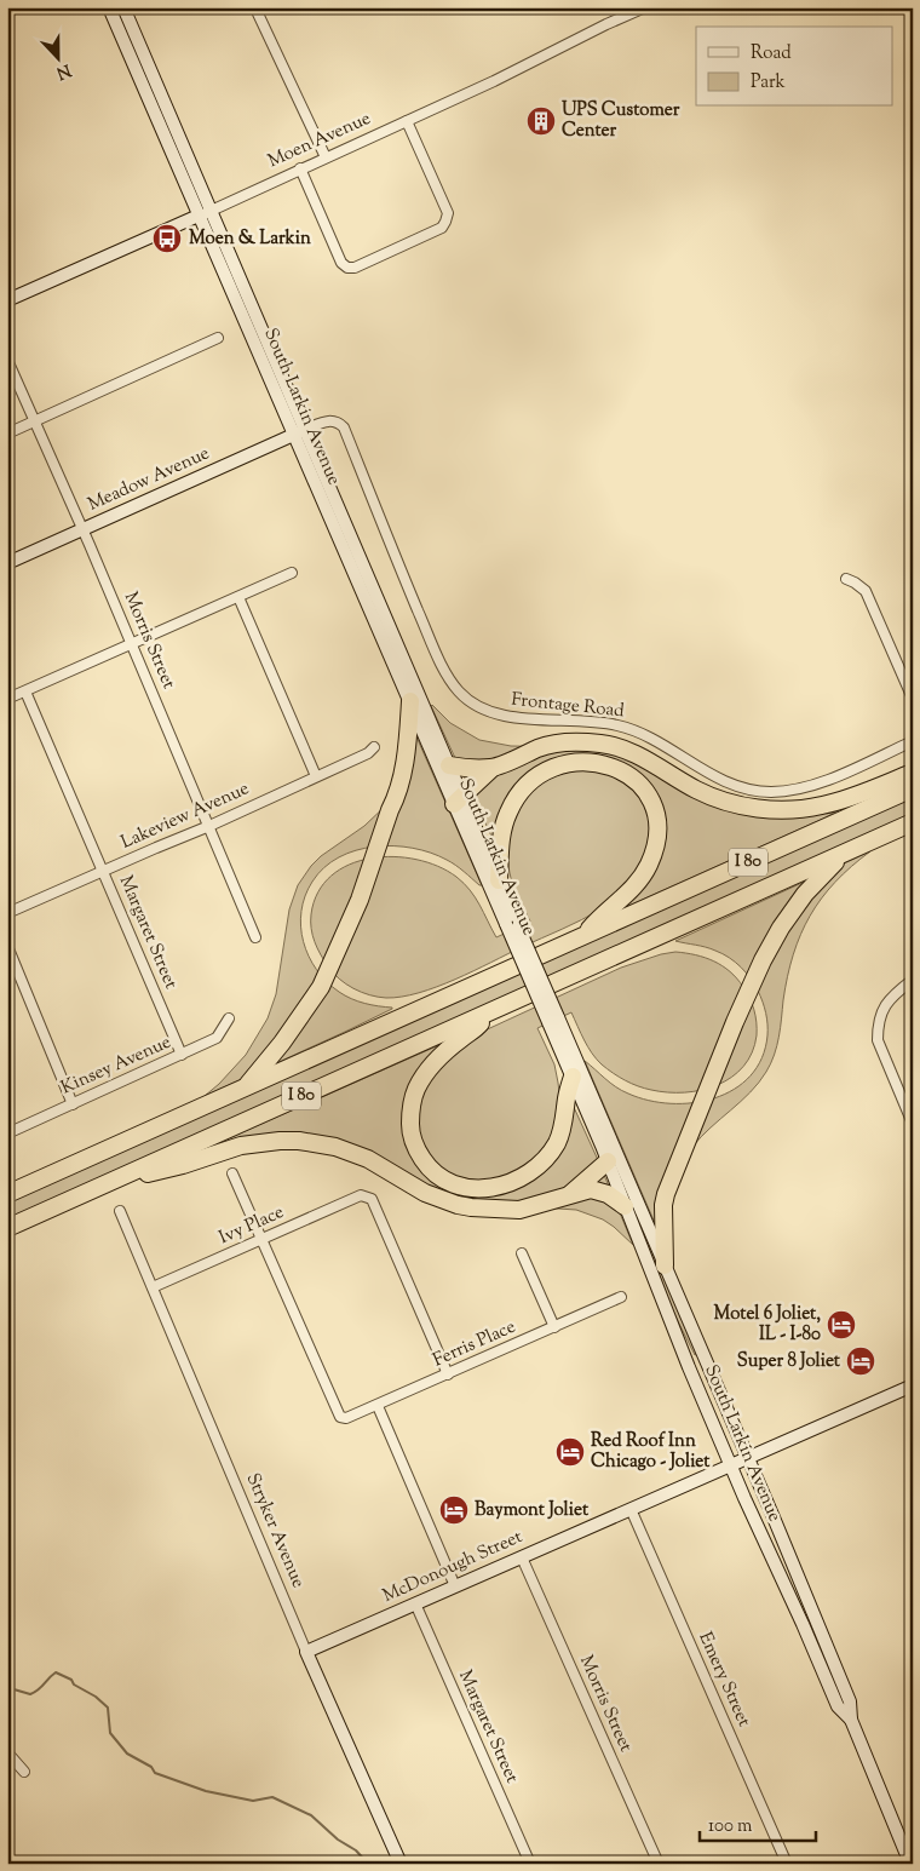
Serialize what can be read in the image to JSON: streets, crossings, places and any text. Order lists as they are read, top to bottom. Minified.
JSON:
{"streets":{"highway":["I 80"],"main road":["Moen Avenue","South Larkin Avenue","Meadow Avenue","Stryker Avenue","McDonough Street"],"street":["Morris Street","Frontage Road","Lakeview Avenue","Margaret Street","Kinsey Avenue","Ivy Place","Ferris Place","Emery Street"]},"crossings":[["Moen Avenue","South Larkin Avenue"],["South Larkin Avenue","Meadow Avenue"],["South Larkin Avenue","Frontage Road"],["South Larkin Avenue","McDonough Street"],["Meadow Avenue","Morris Street"],["Meadow Avenue","Frontage Road"],["Morris Street","Lakeview Avenue"],["Morris Street","McDonough Street"],["Lakeview Avenue","Margaret Street"],["Margaret Street","Kinsey Avenue"],["Margaret Street","McDonough Street"],["Ivy Place","Ferris Place"],["Ivy Place","Stryker Avenue"],["Stryker Avenue","McDonough Street"],["McDonough Street","Emery Street"]],"places":{"building":["UPS Customer Center"],"bus stop":["Moen & Larkin"],"hotel":["Motel 6 Joliet, IL - I-80","Super 8 Joliet","Red Roof Inn Chicago - Joliet","Baymont Joliet"]},"legend":["Road","Park"],"scale_bar":"100 m","north":"bottom"}
